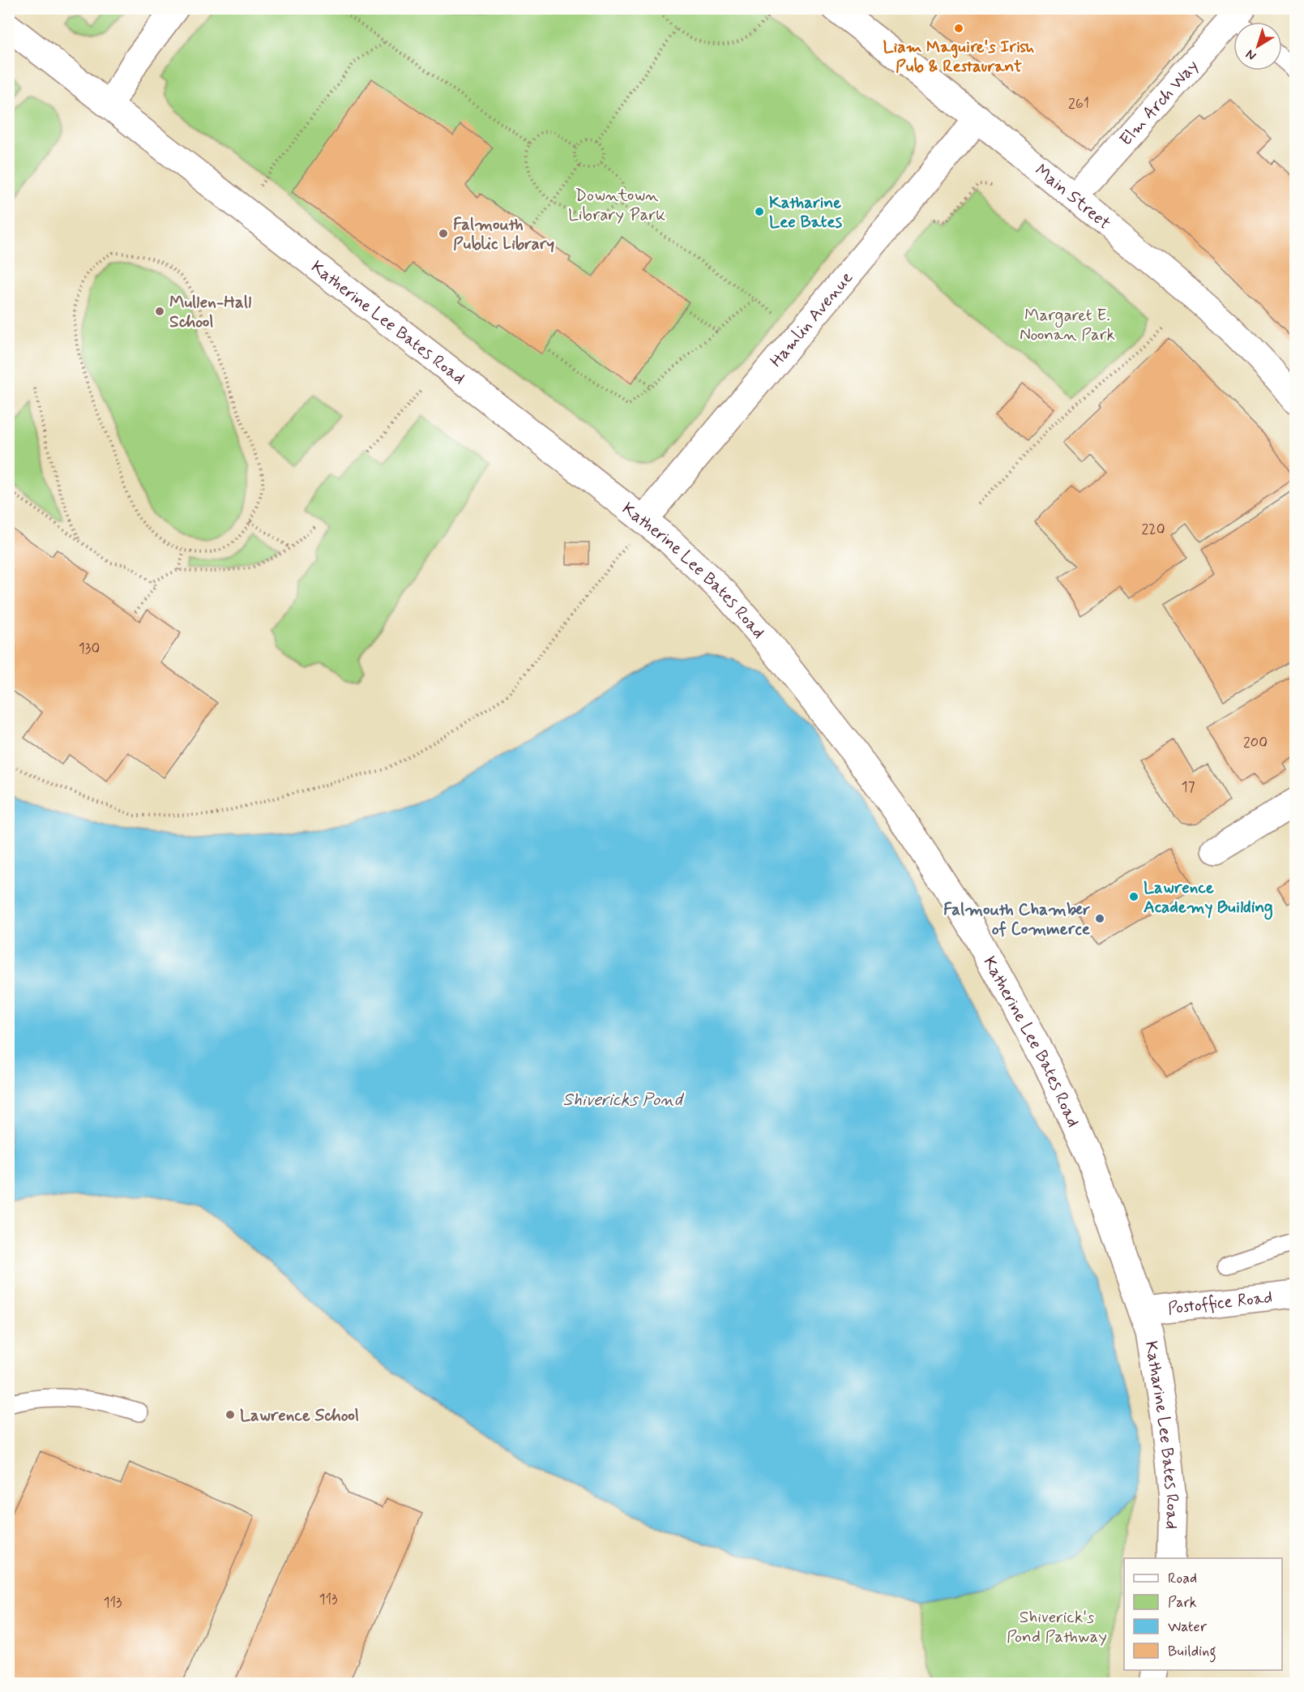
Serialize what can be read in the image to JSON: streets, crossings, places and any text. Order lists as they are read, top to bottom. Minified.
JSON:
{"streets":{"street":["Elm Arch Way","Main Street","Hamlin Avenue","Katherine Lee Bates Road","Postoffice Road","Katharine Lee Bates Road"]},"crossings":[["Elm Arch Way","Main Street"],["Main Street","Hamlin Avenue"],["Hamlin Avenue","Katherine Lee Bates Road"],["Katherine Lee Bates Road","Postoffice Road"],["Katherine Lee Bates Road","Katharine Lee Bates Road"],["Postoffice Road","Katharine Lee Bates Road"]],"water":["Shivericks Pond"],"parks":["Downtown Library Park","Margaret E. Noonan Park","Shiverick's Pond Pathway"],"places":["Liam Maguire's Irish Pub & Restaurant","Katharine Lee Bates","Falmouth Public Library","Mullen-Hall School","Lawrence Academy Building","Falmouth Chamber of Commerce","Lawrence School"],"house_numbers":["261","220","130","200","17","113","113"],"legend":["Road","Park","Water","Building"],"north":"bottom left"}
